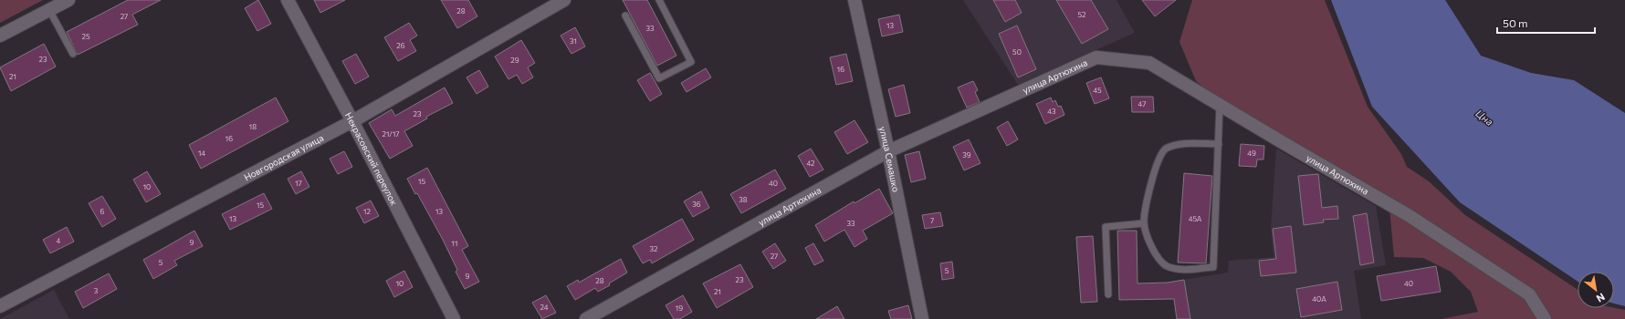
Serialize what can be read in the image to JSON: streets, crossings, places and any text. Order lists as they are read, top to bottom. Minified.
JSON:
{"streets":{"street":["улица Артюхина","Новгородская улица","Некрасовский переулок","улица Семашко"]},"crossings":[["улица Артюхина","улица Семашко"],["Новгородская улица","Некрасовский переулок"]],"water":["Цна"],"house_numbers":["28","52","27","13","33","25","31","26","50","23","29","16","21","45","47","43","23","18","21/17","16","14","49","39","42","15","17","40","10","38","36","15","6","12","13","13","45А","7","33","4","9","11","32","27","5","5","9","23","28","10","40","3","21","40А","24","19"],"scale_bar":"50 m","north":"bottom right"}
